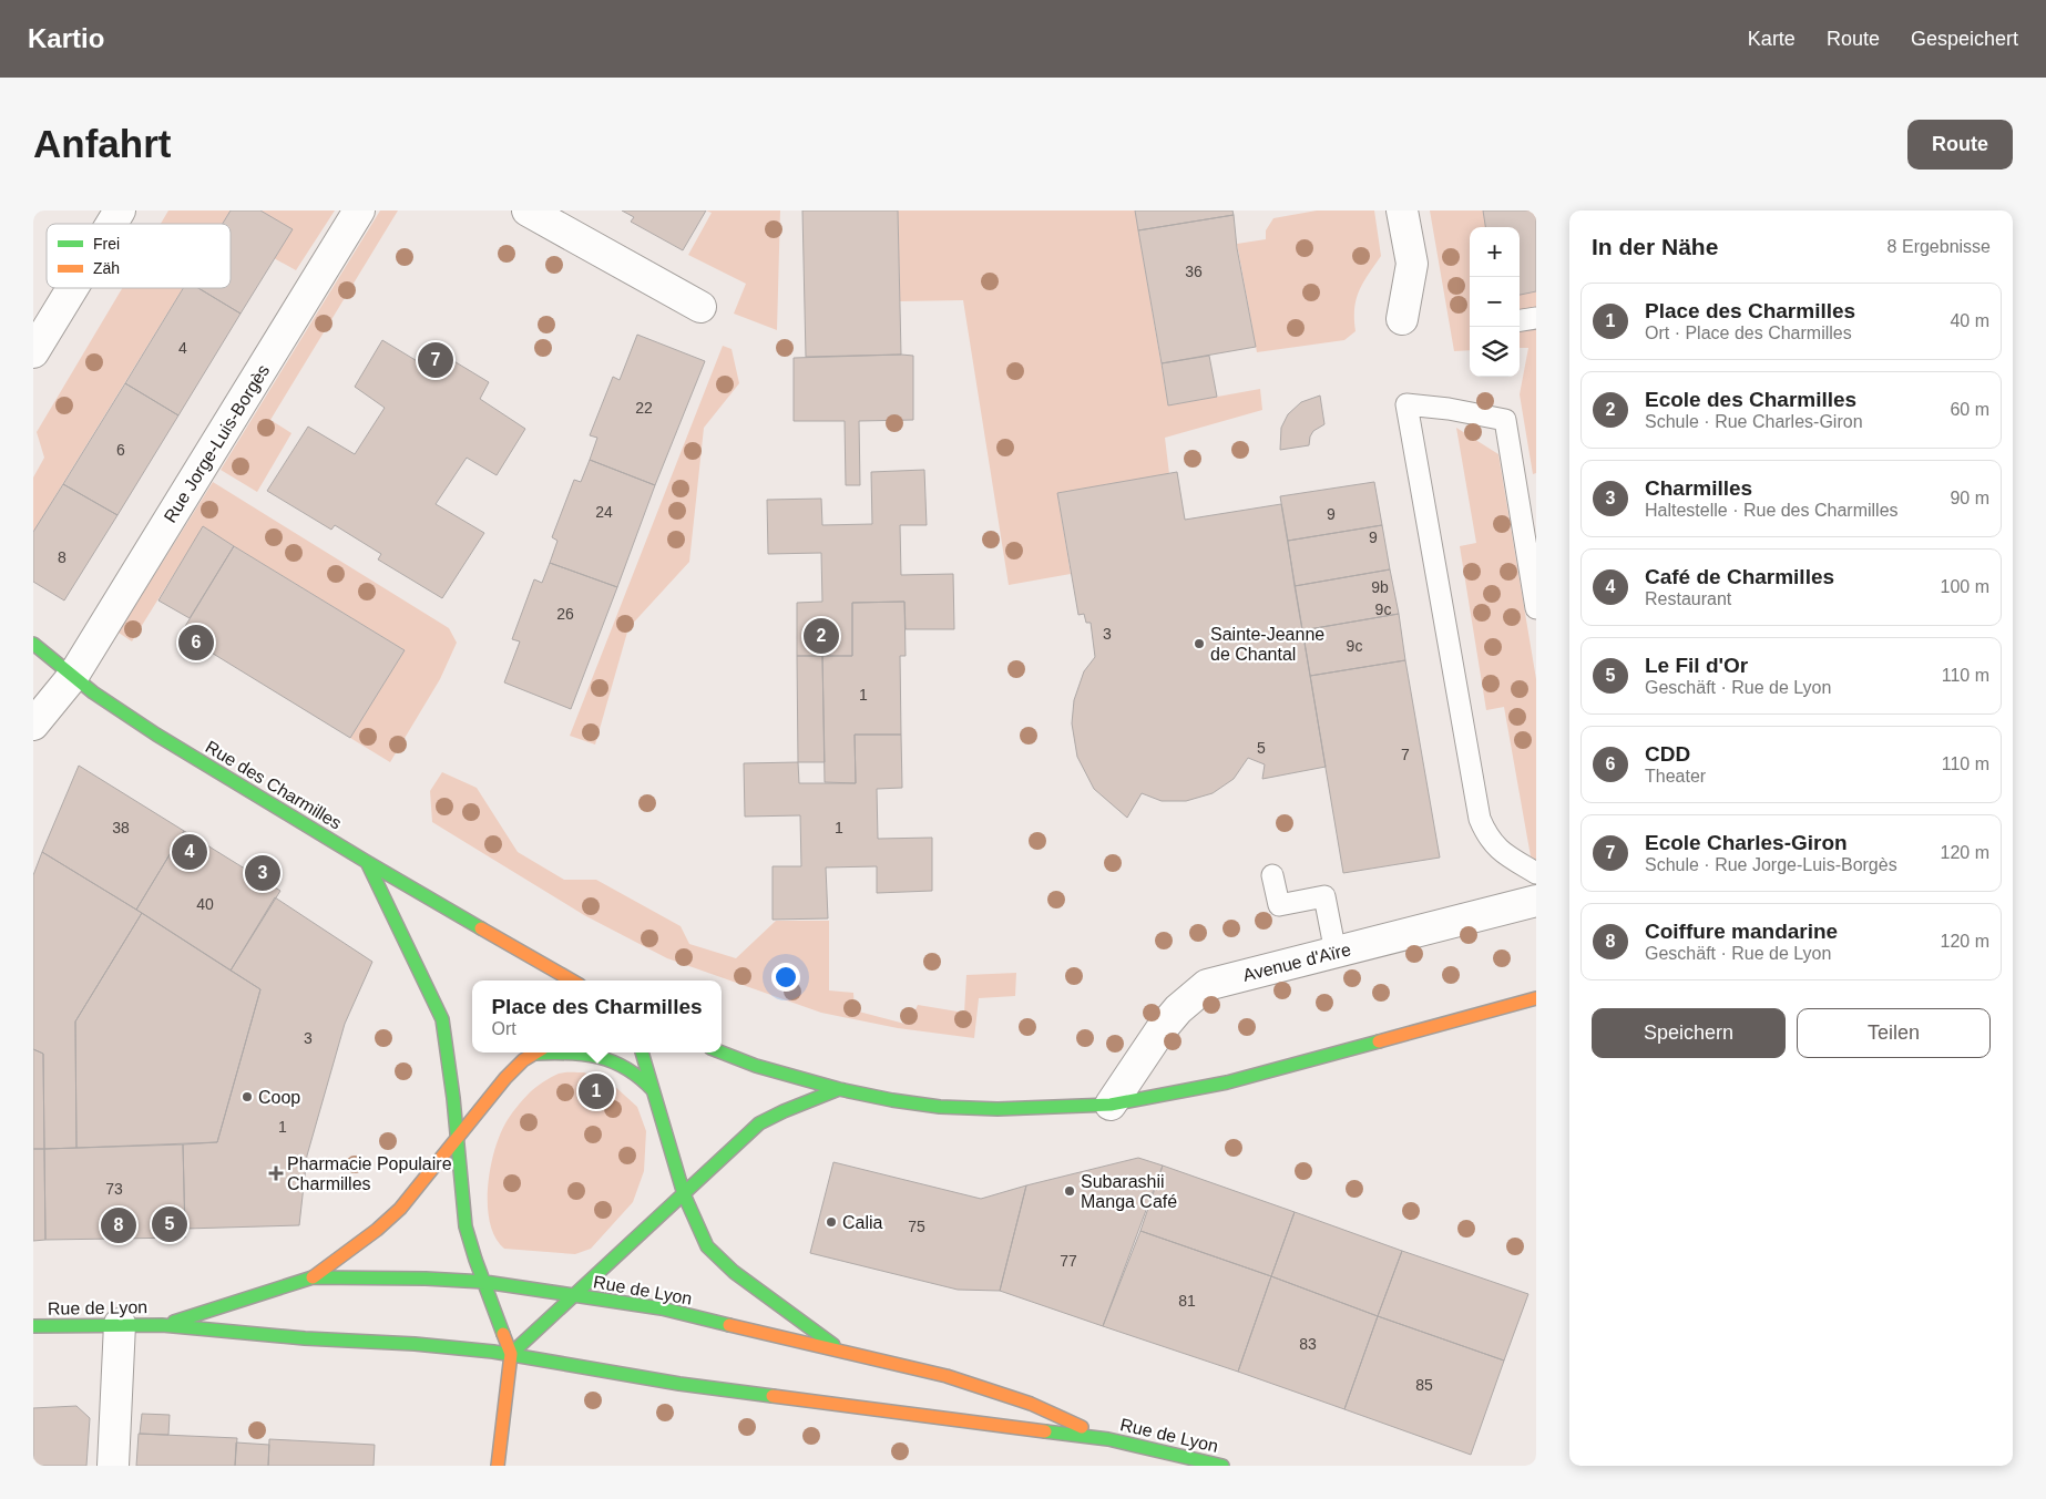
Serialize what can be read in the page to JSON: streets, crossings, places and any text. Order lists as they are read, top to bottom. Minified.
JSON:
{"streets":{"main road":["Rue des Charmilles","Rue de Lyon"],"street":["Rue Jorge-Luis-Borgès","Avenue d'Aïre"]},"crossings":[["Rue Jorge-Luis-Borgès","Rue des Charmilles"]],"places":{"other":["Sainte-Jeanne de Chantal","Coop","Subarashii Manga Café","Calia"],"health":["Pharmacie Populaire Charmilles"]},"house_numbers":["36","4","22","6","24","9","9","8","9b","9c","26","3","9c","1","5","7","38","1","40","3","1","73","75","77","81","83","85"],"legend":["Frei","Zäh"],"page":{"header":"Kartio","nav":["Karte","Route","Gespeichert"],"buttons":["Route",["Speichern","Teilen"]],"title":"Anfahrt","heading":["In der Nähe","8 Ergebnisse"],"map_buttons":["+","−"],"list":[{"mark":"1","name":"Place des Charmilles","note":"Ort · Place des Charmilles","value":"40 m"},{"mark":"2","name":"Ecole des Charmilles","note":"Schule · Rue Charles-Giron","value":"60 m"},{"mark":"3","name":"Charmilles","note":"Haltestelle · Rue des Charmilles","value":"90 m"},{"mark":"4","name":"Café de Charmilles","note":"Restaurant","value":"100 m"},{"mark":"5","name":"Le Fil d'Or","note":"Geschäft · Rue de Lyon","value":"110 m"},{"mark":"6","name":"CDD","note":"Theater","value":"110 m"},{"mark":"7","name":"Ecole Charles-Giron","note":"Schule · Rue Jorge-Luis-Borgès","value":"120 m"},{"mark":"8","name":"Coiffure mandarine","note":"Geschäft · Rue de Lyon","value":"120 m"}],"pins":["7","2","6","4","3","1","5","8"],"popup":["Place des Charmilles","Ort"]}}
